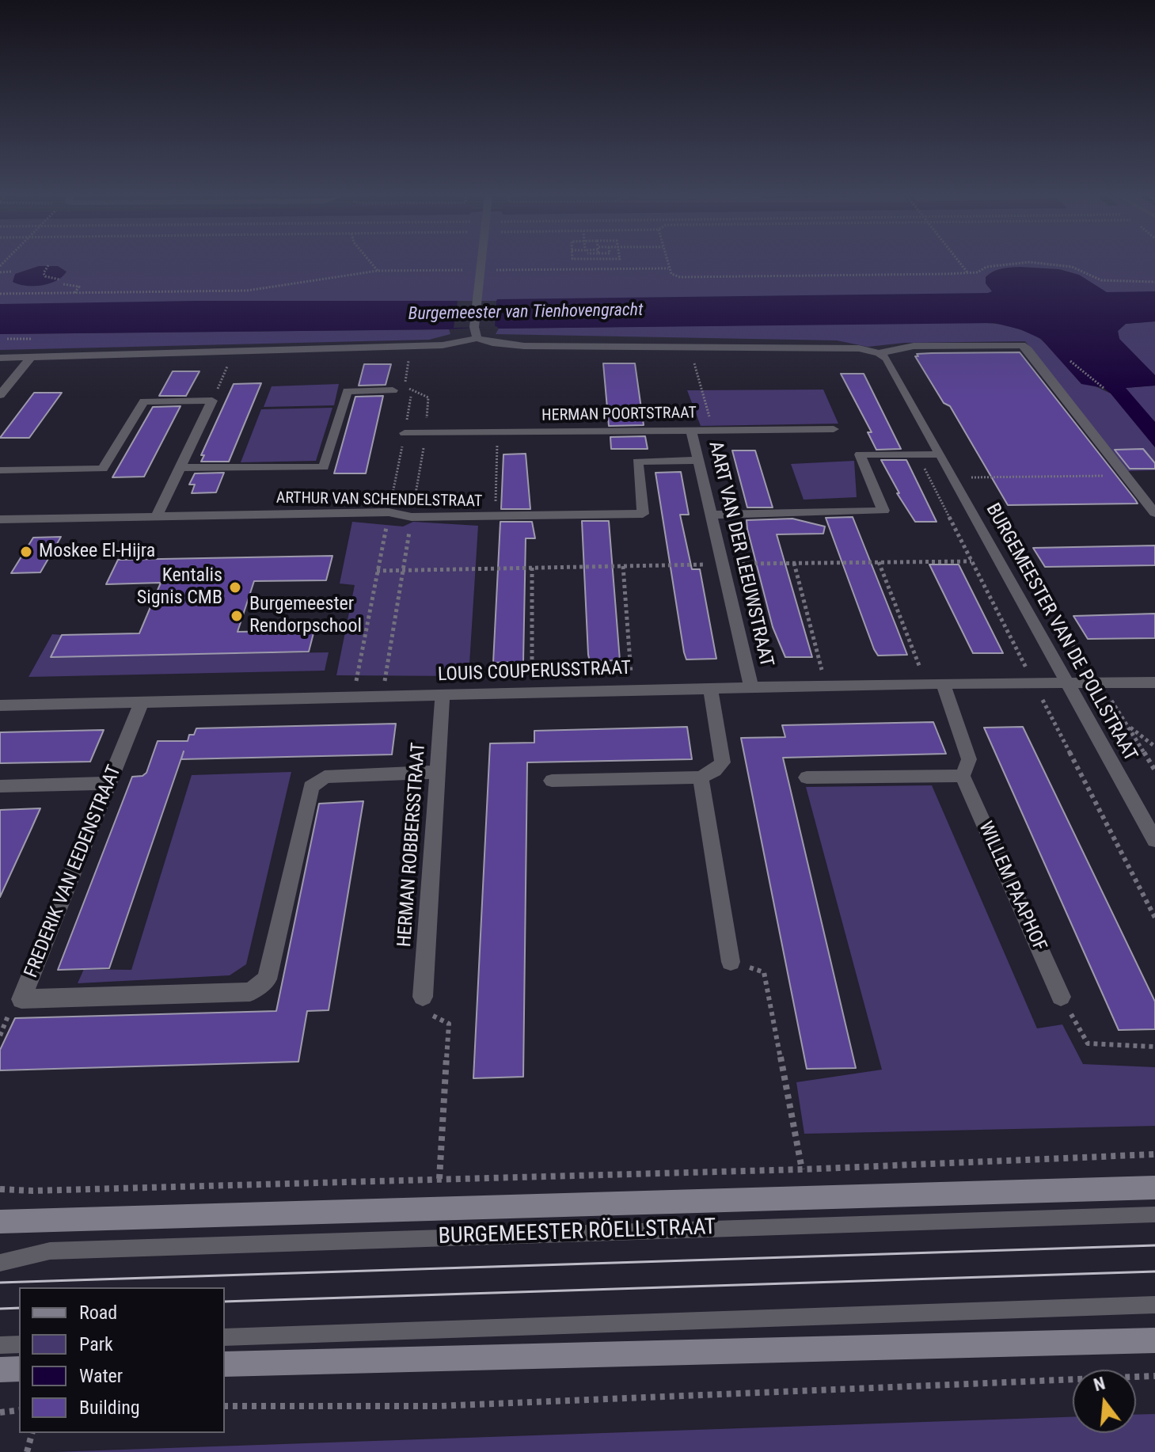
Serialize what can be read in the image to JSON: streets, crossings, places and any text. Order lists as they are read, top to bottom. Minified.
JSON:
{"streets":{"main road":["BURGEMEESTER RÖELLSTRAAT"],"street":["HERMAN POORTSTRAAT","ARTHUR VAN SCHENDELSTRAAT","AART VAN DER LEEUWSTRAAT","BURGEMEESTER VAN DE POLLSTRAAT","LOUIS COUPERUSSTRAAT","HERMAN ROBBERSSTRAAT","FREDERIK VAN EEDENSTRAAT","WILLEM PAAPHOF"]},"crossings":[["HERMAN POORTSTRAAT","AART VAN DER LEEUWSTRAAT"],["ARTHUR VAN SCHENDELSTRAAT","AART VAN DER LEEUWSTRAAT"],["AART VAN DER LEEUWSTRAAT","LOUIS COUPERUSSTRAAT"],["BURGEMEESTER VAN DE POLLSTRAAT","LOUIS COUPERUSSTRAAT"],["LOUIS COUPERUSSTRAAT","HERMAN ROBBERSSTRAAT"],["LOUIS COUPERUSSTRAAT","FREDERIK VAN EEDENSTRAAT"],["LOUIS COUPERUSSTRAAT","WILLEM PAAPHOF"],["HERMAN ROBBERSSTRAAT","FREDERIK VAN EEDENSTRAAT"]],"water":["Burgemeester van Tienhovengracht"],"places":["Moskee El-Hijra","Kentalis Signis CMB","Burgemeester Rendorpschool"],"legend":["Road","Park","Water","Building"],"north":"top"}
